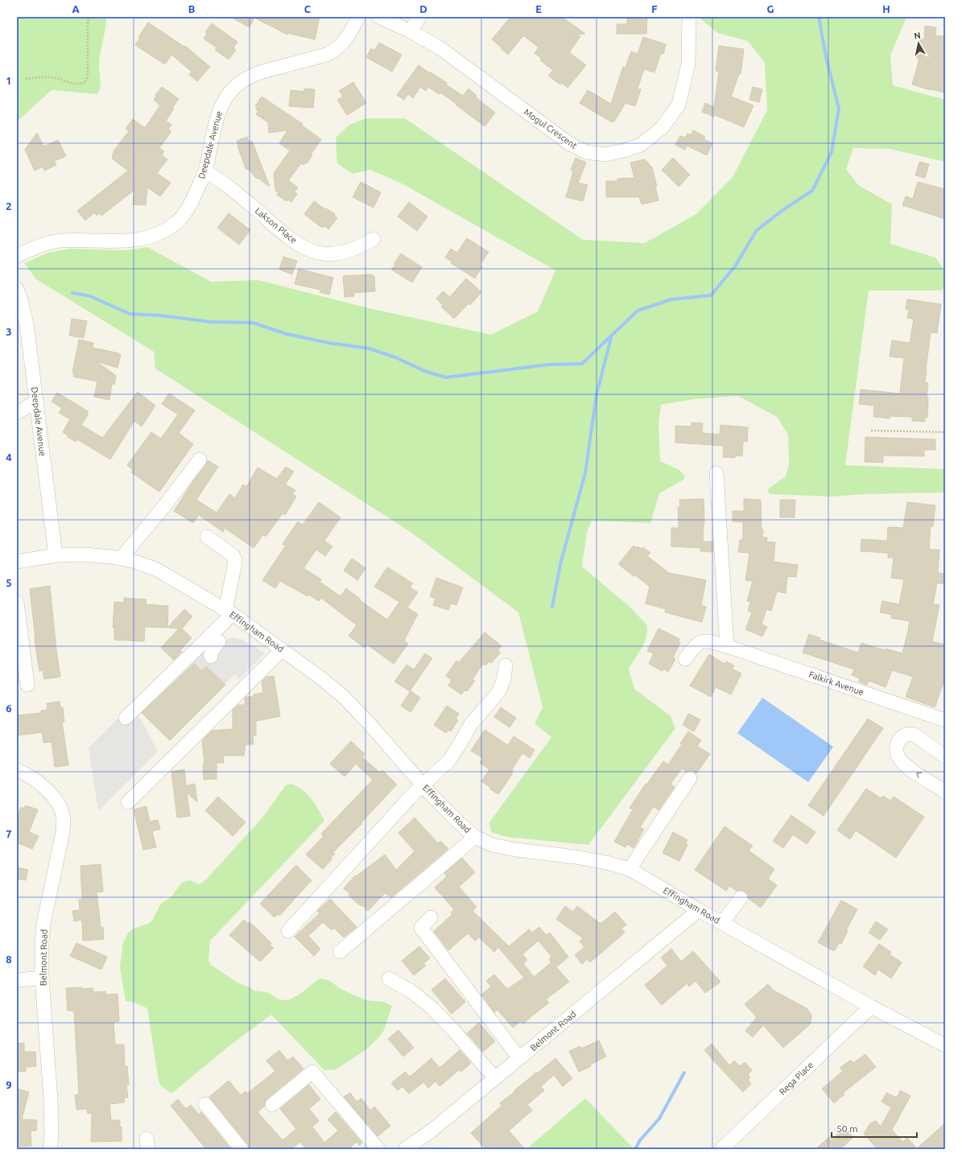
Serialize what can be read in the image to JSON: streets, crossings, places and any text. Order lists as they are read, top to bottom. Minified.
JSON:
{"streets":{"street":["Mogul Crescent","Deepdale Avenue","Lakson Place","Effingham Road","Falkirk Avenue","Belmont Road","Rega Place"]},"crossings":[["Deepdale Avenue","Lakson Place"],["Deepdale Avenue","Effingham Road"],["Effingham Road","Belmont Road"],["Effingham Road","Rega Place"]],"scale_bar":"50 m","north":"top","grid":{"columns":["A","B","C","D","E","F","G","H"],"rows":["1","2","3","4","5","6","7","8","9"]}}
